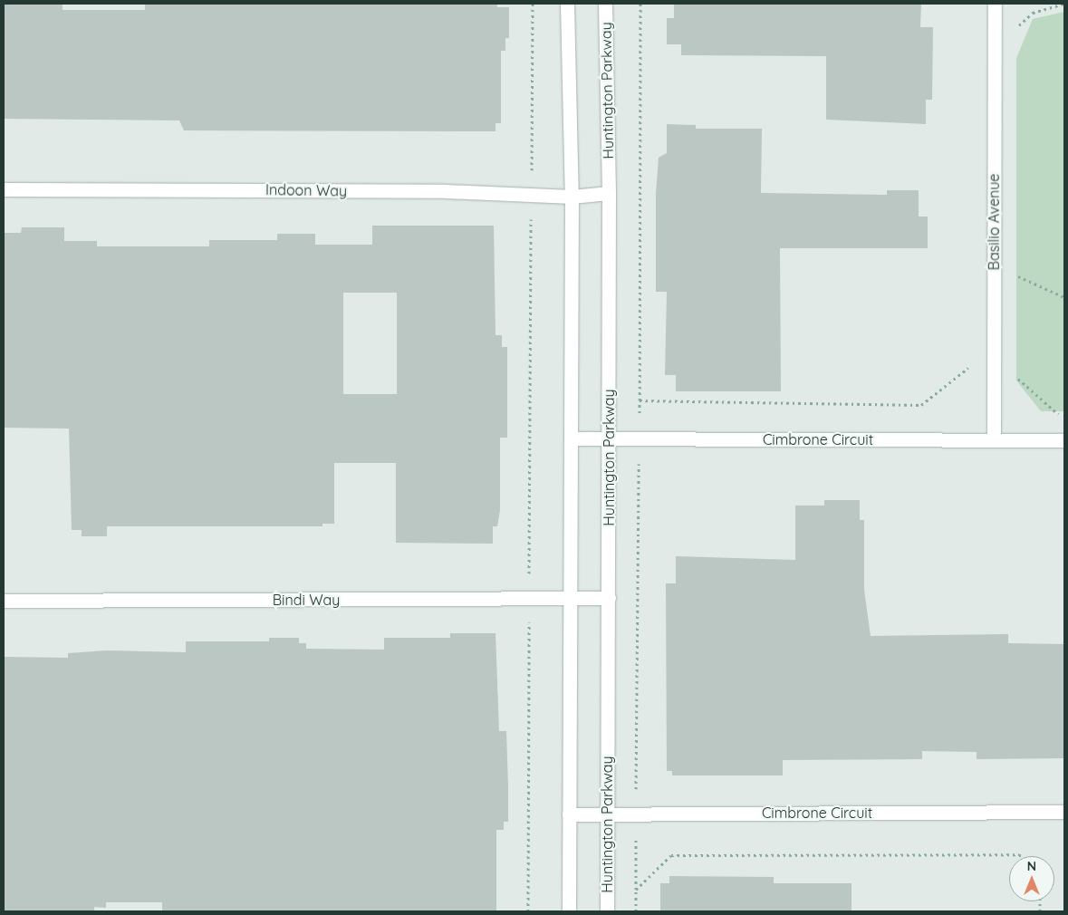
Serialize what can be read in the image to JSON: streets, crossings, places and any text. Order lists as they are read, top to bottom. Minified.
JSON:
{"streets":{"street":["Huntington Parkway","Indoon Way","Basilio Avenue","Cimbrone Circuit","Bindi Way"]},"crossings":[["Huntington Parkway","Indoon Way"],["Huntington Parkway","Cimbrone Circuit"],["Huntington Parkway","Bindi Way"],["Basilio Avenue","Cimbrone Circuit"]],"north":"top"}
